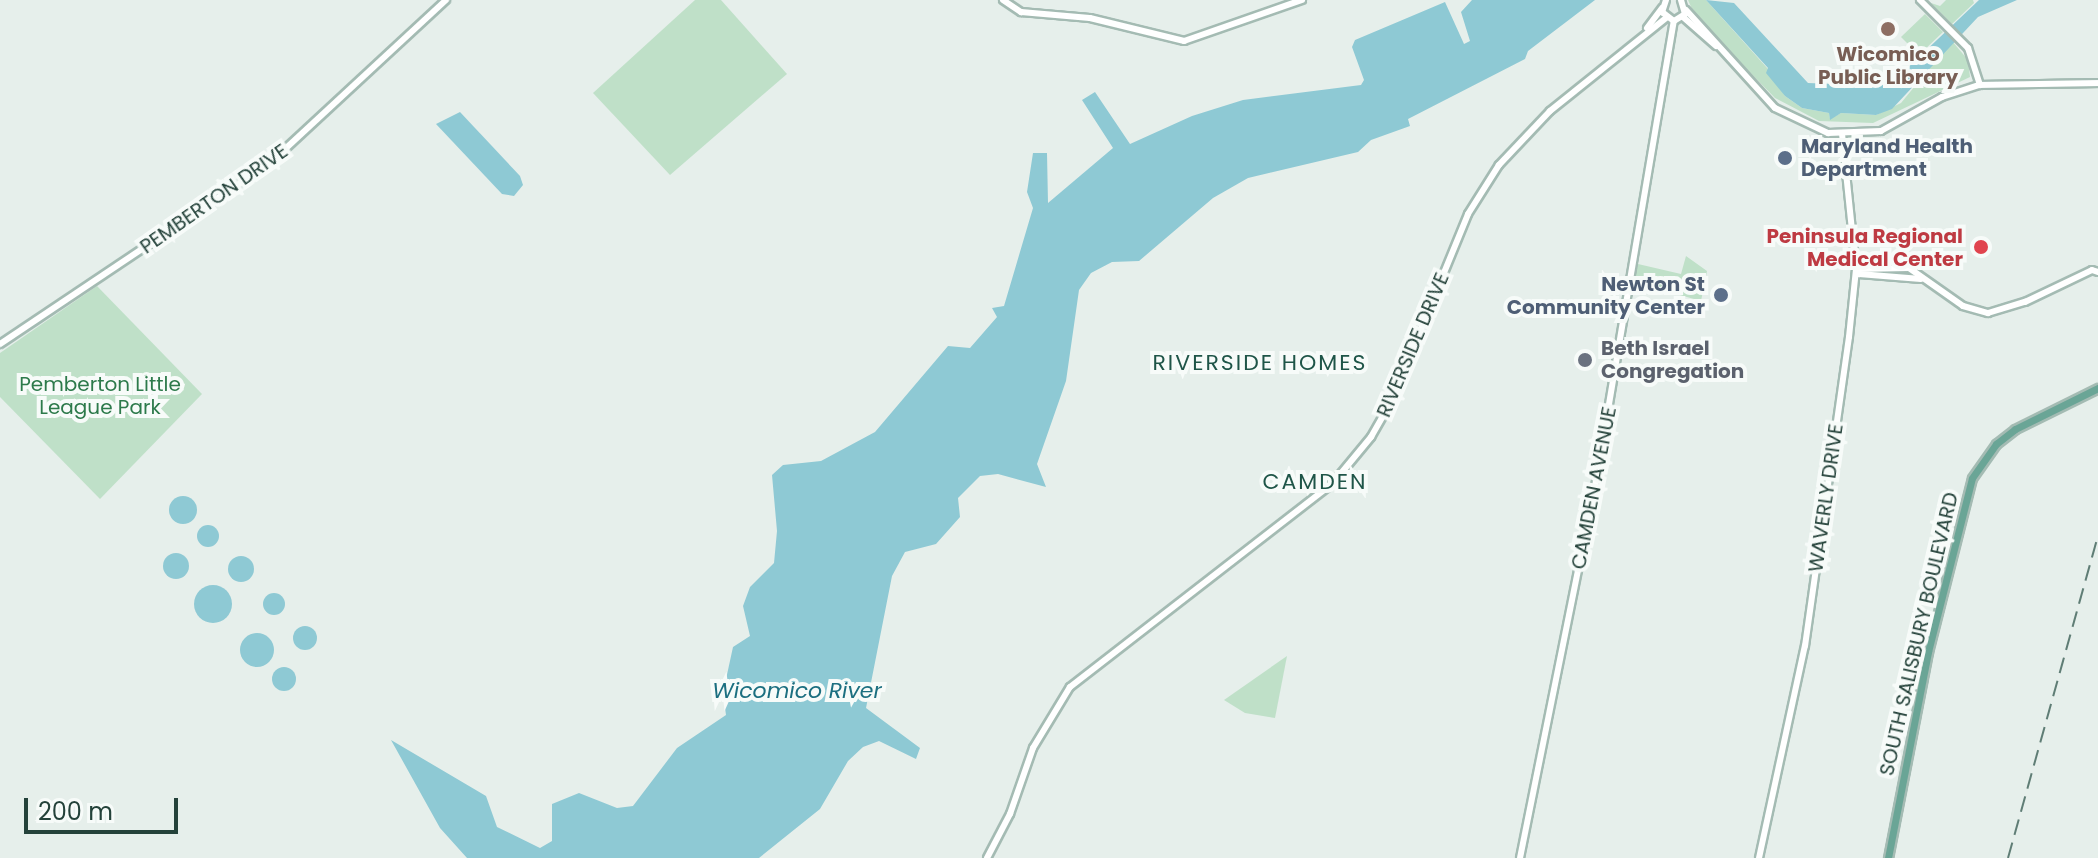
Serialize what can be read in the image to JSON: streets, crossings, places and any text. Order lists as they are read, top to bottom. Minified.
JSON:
{"streets":{"main road":["SOUTH SALISBURY BOULEVARD"],"street":["PEMBERTON DRIVE","RIVERSIDE DRIVE","CAMDEN AVENUE","WAVERLY DRIVE"]},"districts":["RIVERSIDE HOMES","CAMDEN"],"water":["Wicomico River"],"parks":["Pemberton Little League Park"],"places":["Wicomico Public Library","Maryland Health Department","Peninsula Regional Medical Center","Newton St Community Center","Beth Israel Congregation"],"scale_bar":"200 m"}
